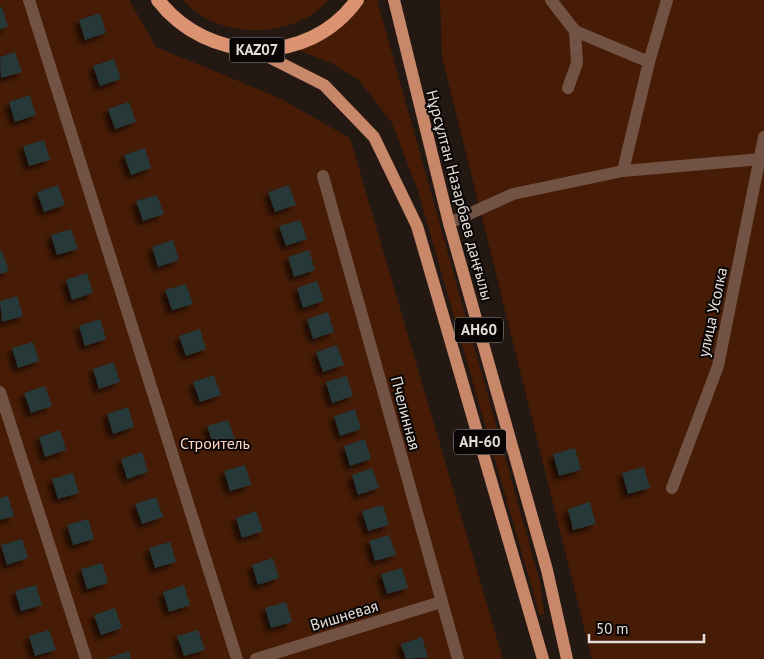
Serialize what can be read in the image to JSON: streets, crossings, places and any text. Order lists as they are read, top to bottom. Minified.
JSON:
{"streets":{"highway":["KAZ07"],"main road":["Нұрсұлтан Назарбаев даңғылы","АН60","АН-60"],"street":["улица Усолка","Пчелинная","Вишневая"]},"crossings":[["KAZ07","АН-60"],["Пчелинная","Вишневая"]],"parks":["Строитель"],"scale_bar":"50 m"}
